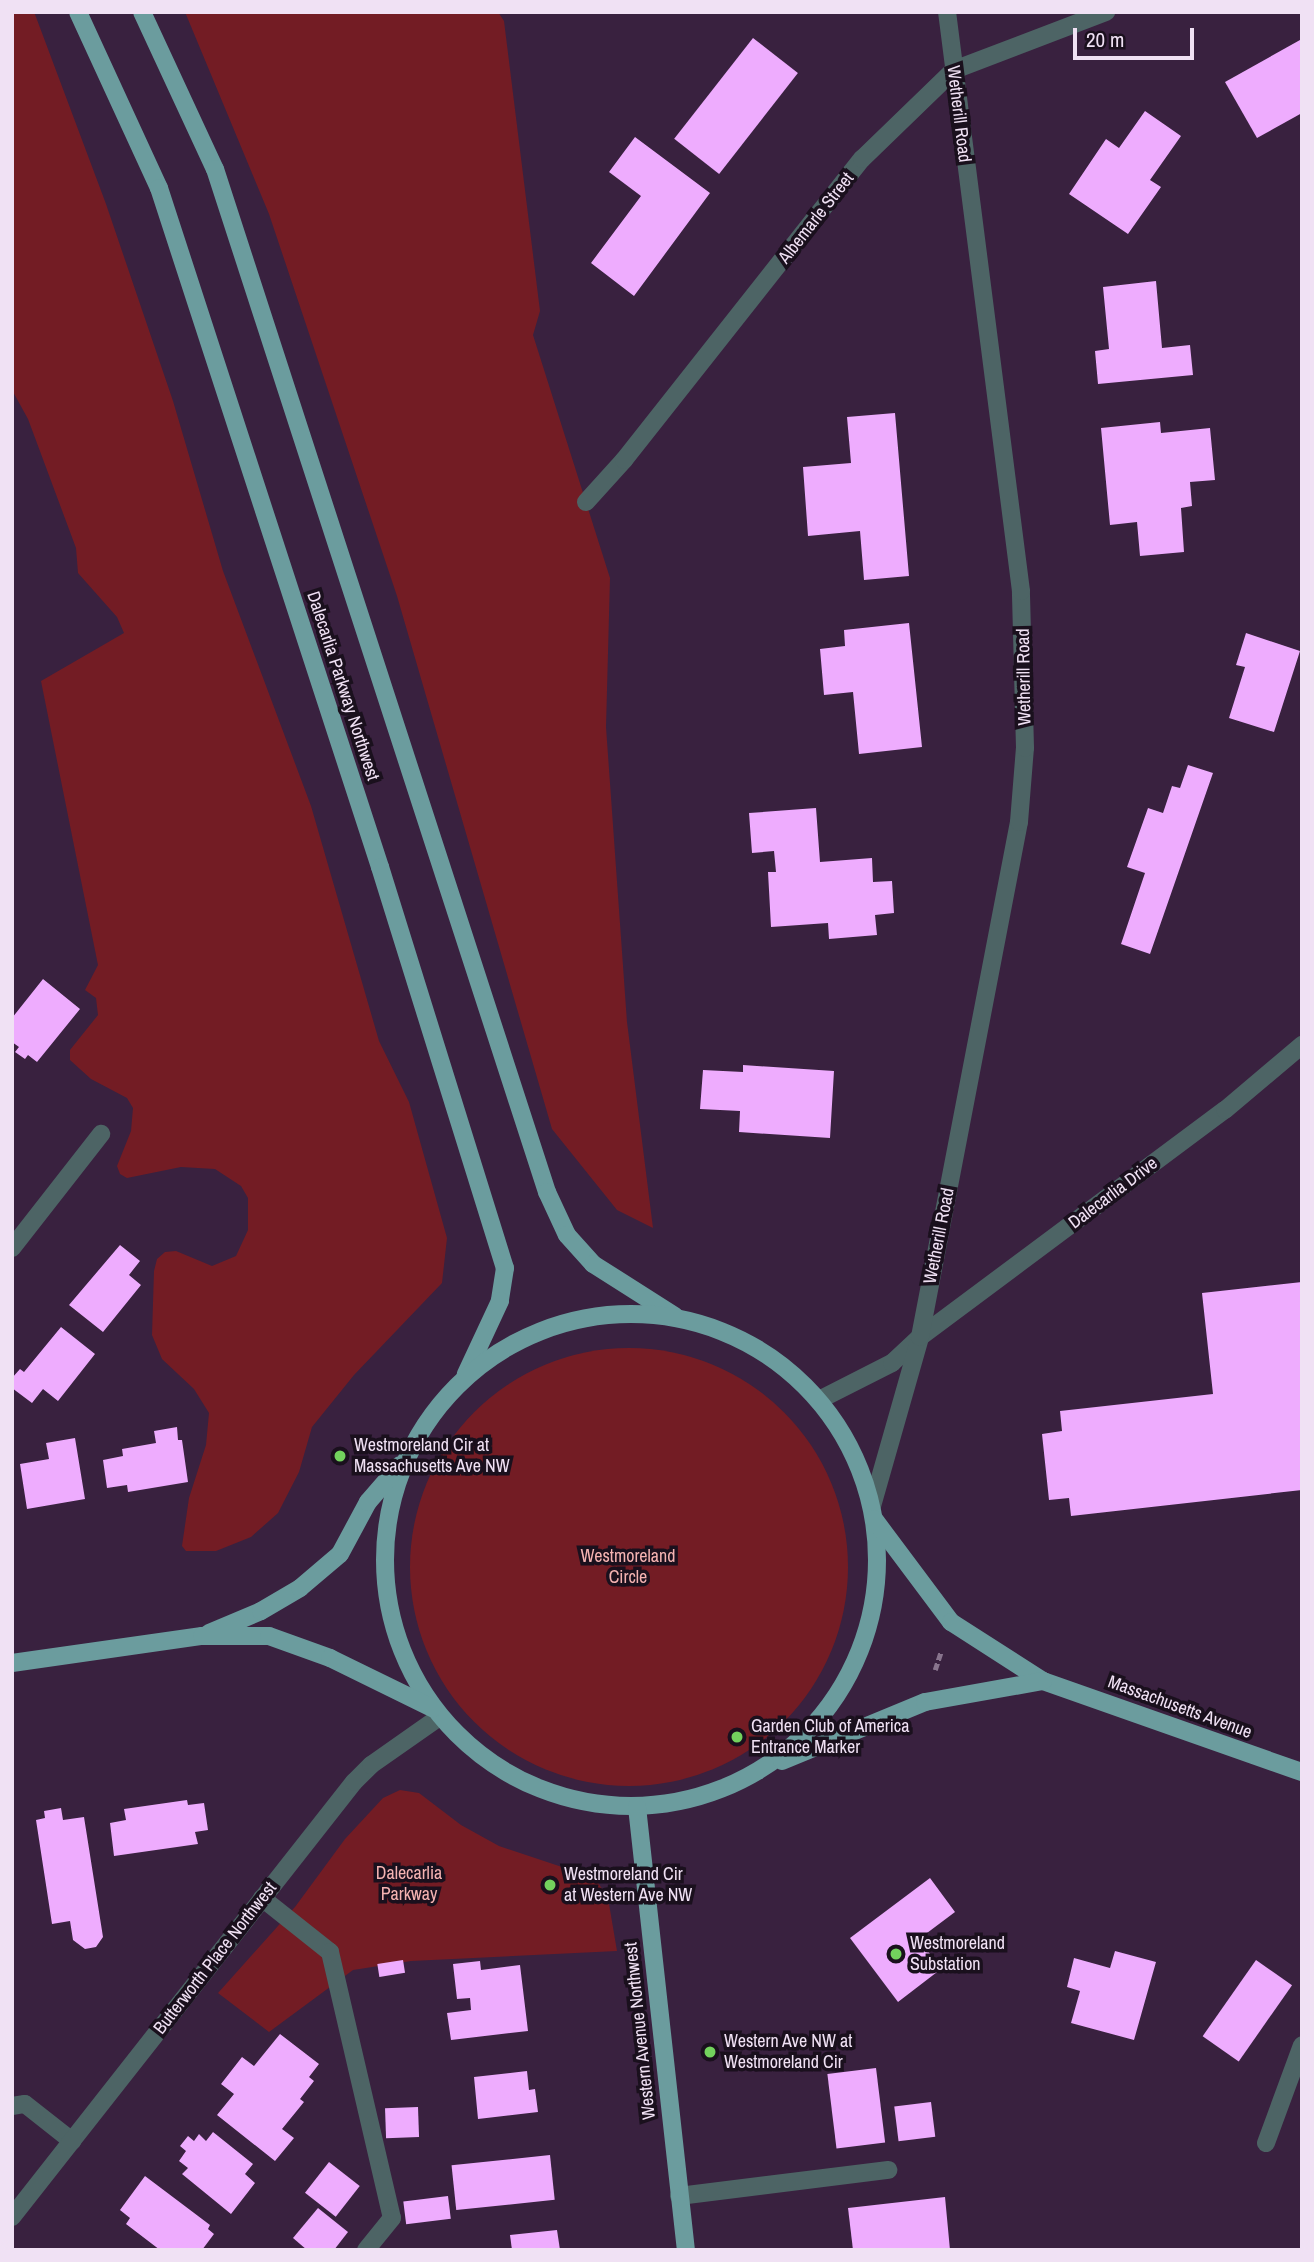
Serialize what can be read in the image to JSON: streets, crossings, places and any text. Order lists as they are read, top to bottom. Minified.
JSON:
{"streets":{"main road":["Dalecarlia Parkway Northwest","Massachusetts Avenue","Western Avenue Northwest"],"street":["Wetherill Road","Albemarle Street","Dalecarlia Drive","Butterworth Place Northwest"]},"crossings":[["Wetherill Road","Albemarle Street"],["Wetherill Road","Dalecarlia Drive"]],"parks":["Westmoreland Circle","Dalecarlia Parkway"],"places":["Westmoreland Cir at Massachusetts Ave NW","Garden Club of America Entrance Marker","Westmoreland Cir at Western Ave NW","Westmoreland Substation","Western Ave NW at Westmoreland Cir"],"scale_bar":"20 m"}
